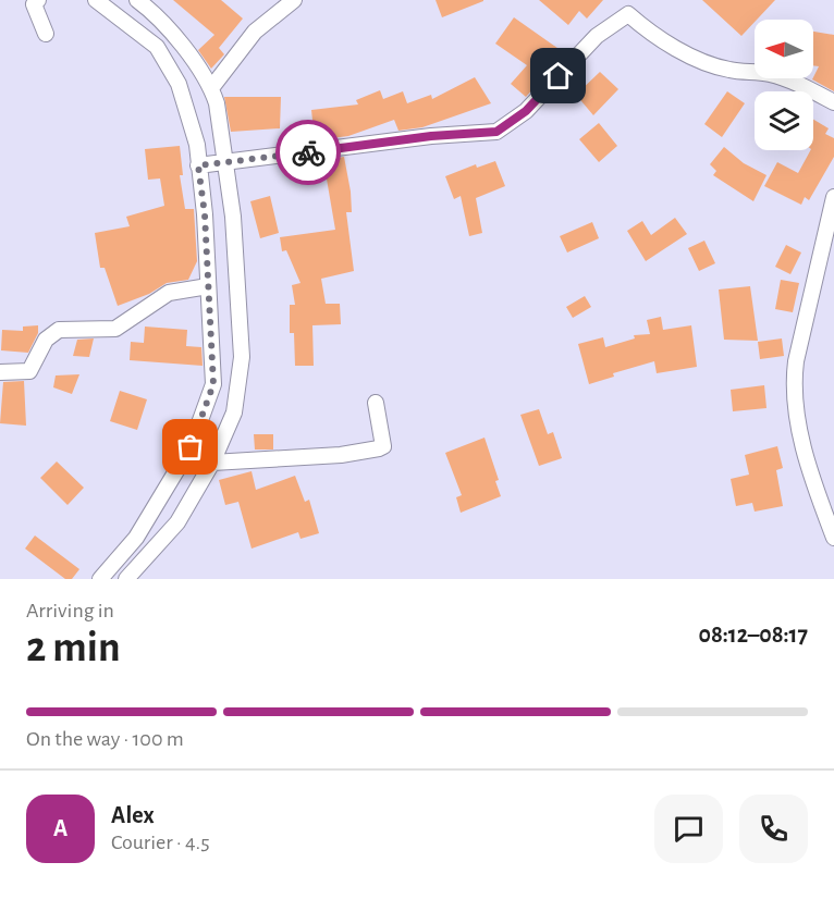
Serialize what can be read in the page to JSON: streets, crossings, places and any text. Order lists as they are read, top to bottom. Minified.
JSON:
{"north":"left","page":{"heading":["2 min","Arriving in","08:12–08:17"],"panel":["Alex","Courier · 4.5"],"bar":"On the way · 100 m","round":"A"}}
